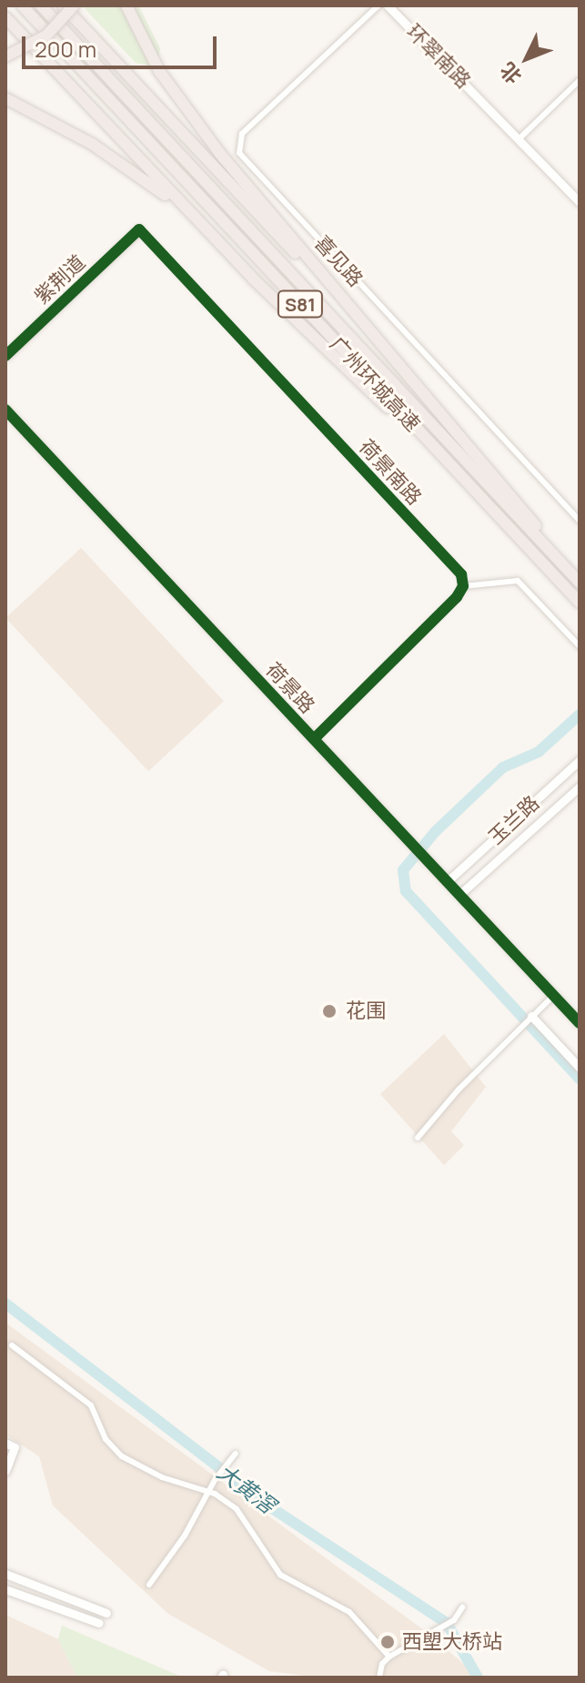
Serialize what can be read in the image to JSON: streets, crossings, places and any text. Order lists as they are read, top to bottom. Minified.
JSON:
{"streets":{"highway":["S81","广州环城高速"],"street":["环翠南路","喜见路","紫荆道","荷景南路","荷景路","玉兰路"]},"crossings":[["紫荆道","荷景南路"],["荷景路","玉兰路"]],"water":["大黄滘"],"places":["花围","西塱大桥站"],"scale_bar":"200 m","north":"bottom left"}
